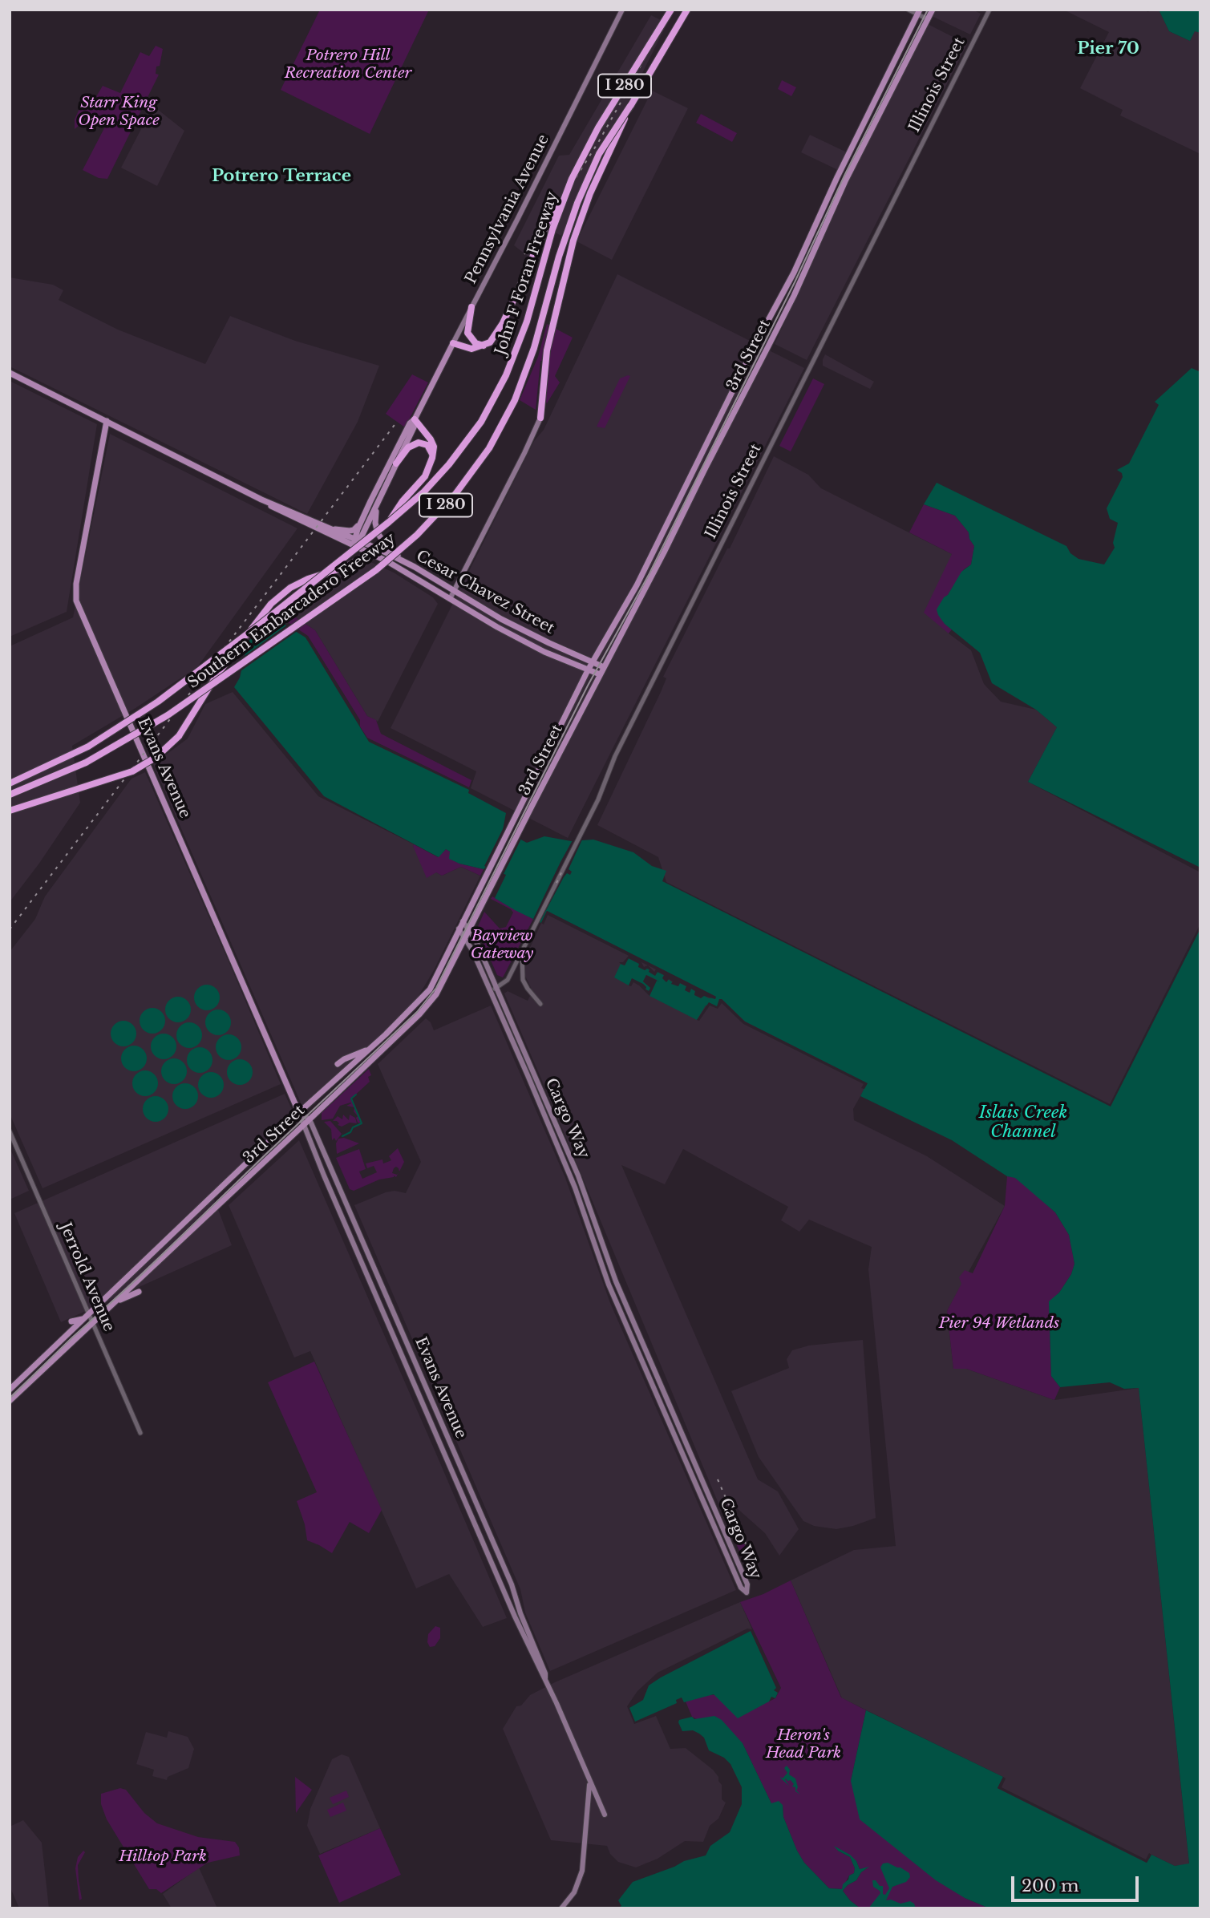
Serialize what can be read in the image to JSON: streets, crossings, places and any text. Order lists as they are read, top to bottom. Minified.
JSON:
{"streets":{"highway":["I 280","John F Foran Freeway","Southern Embarcadero Freeway"],"main road":["Pennsylvania Avenue","3rd Street","Cesar Chavez Street","Evans Avenue","Cargo Way"],"street":["Illinois Street","Jerrold Avenue"]},"crossings":[["Illinois Street","Cargo Way"],["Pennsylvania Avenue","Cesar Chavez Street"],["John F Foran Freeway","Southern Embarcadero Freeway"],["3rd Street","Cesar Chavez Street"],["3rd Street","Evans Avenue"],["3rd Street","Cargo Way"],["3rd Street","Jerrold Avenue"],["Cesar Chavez Street","Evans Avenue"]],"districts":["Pier 70","Potrero Terrace"],"water":["Islais Creek Channel"],"parks":["Potrero Hill Recreation Center","Starr King Open Space","Bayview Gateway","Pier 94 Wetlands","Heron's Head Park","Hilltop Park"],"scale_bar":"200 m"}
